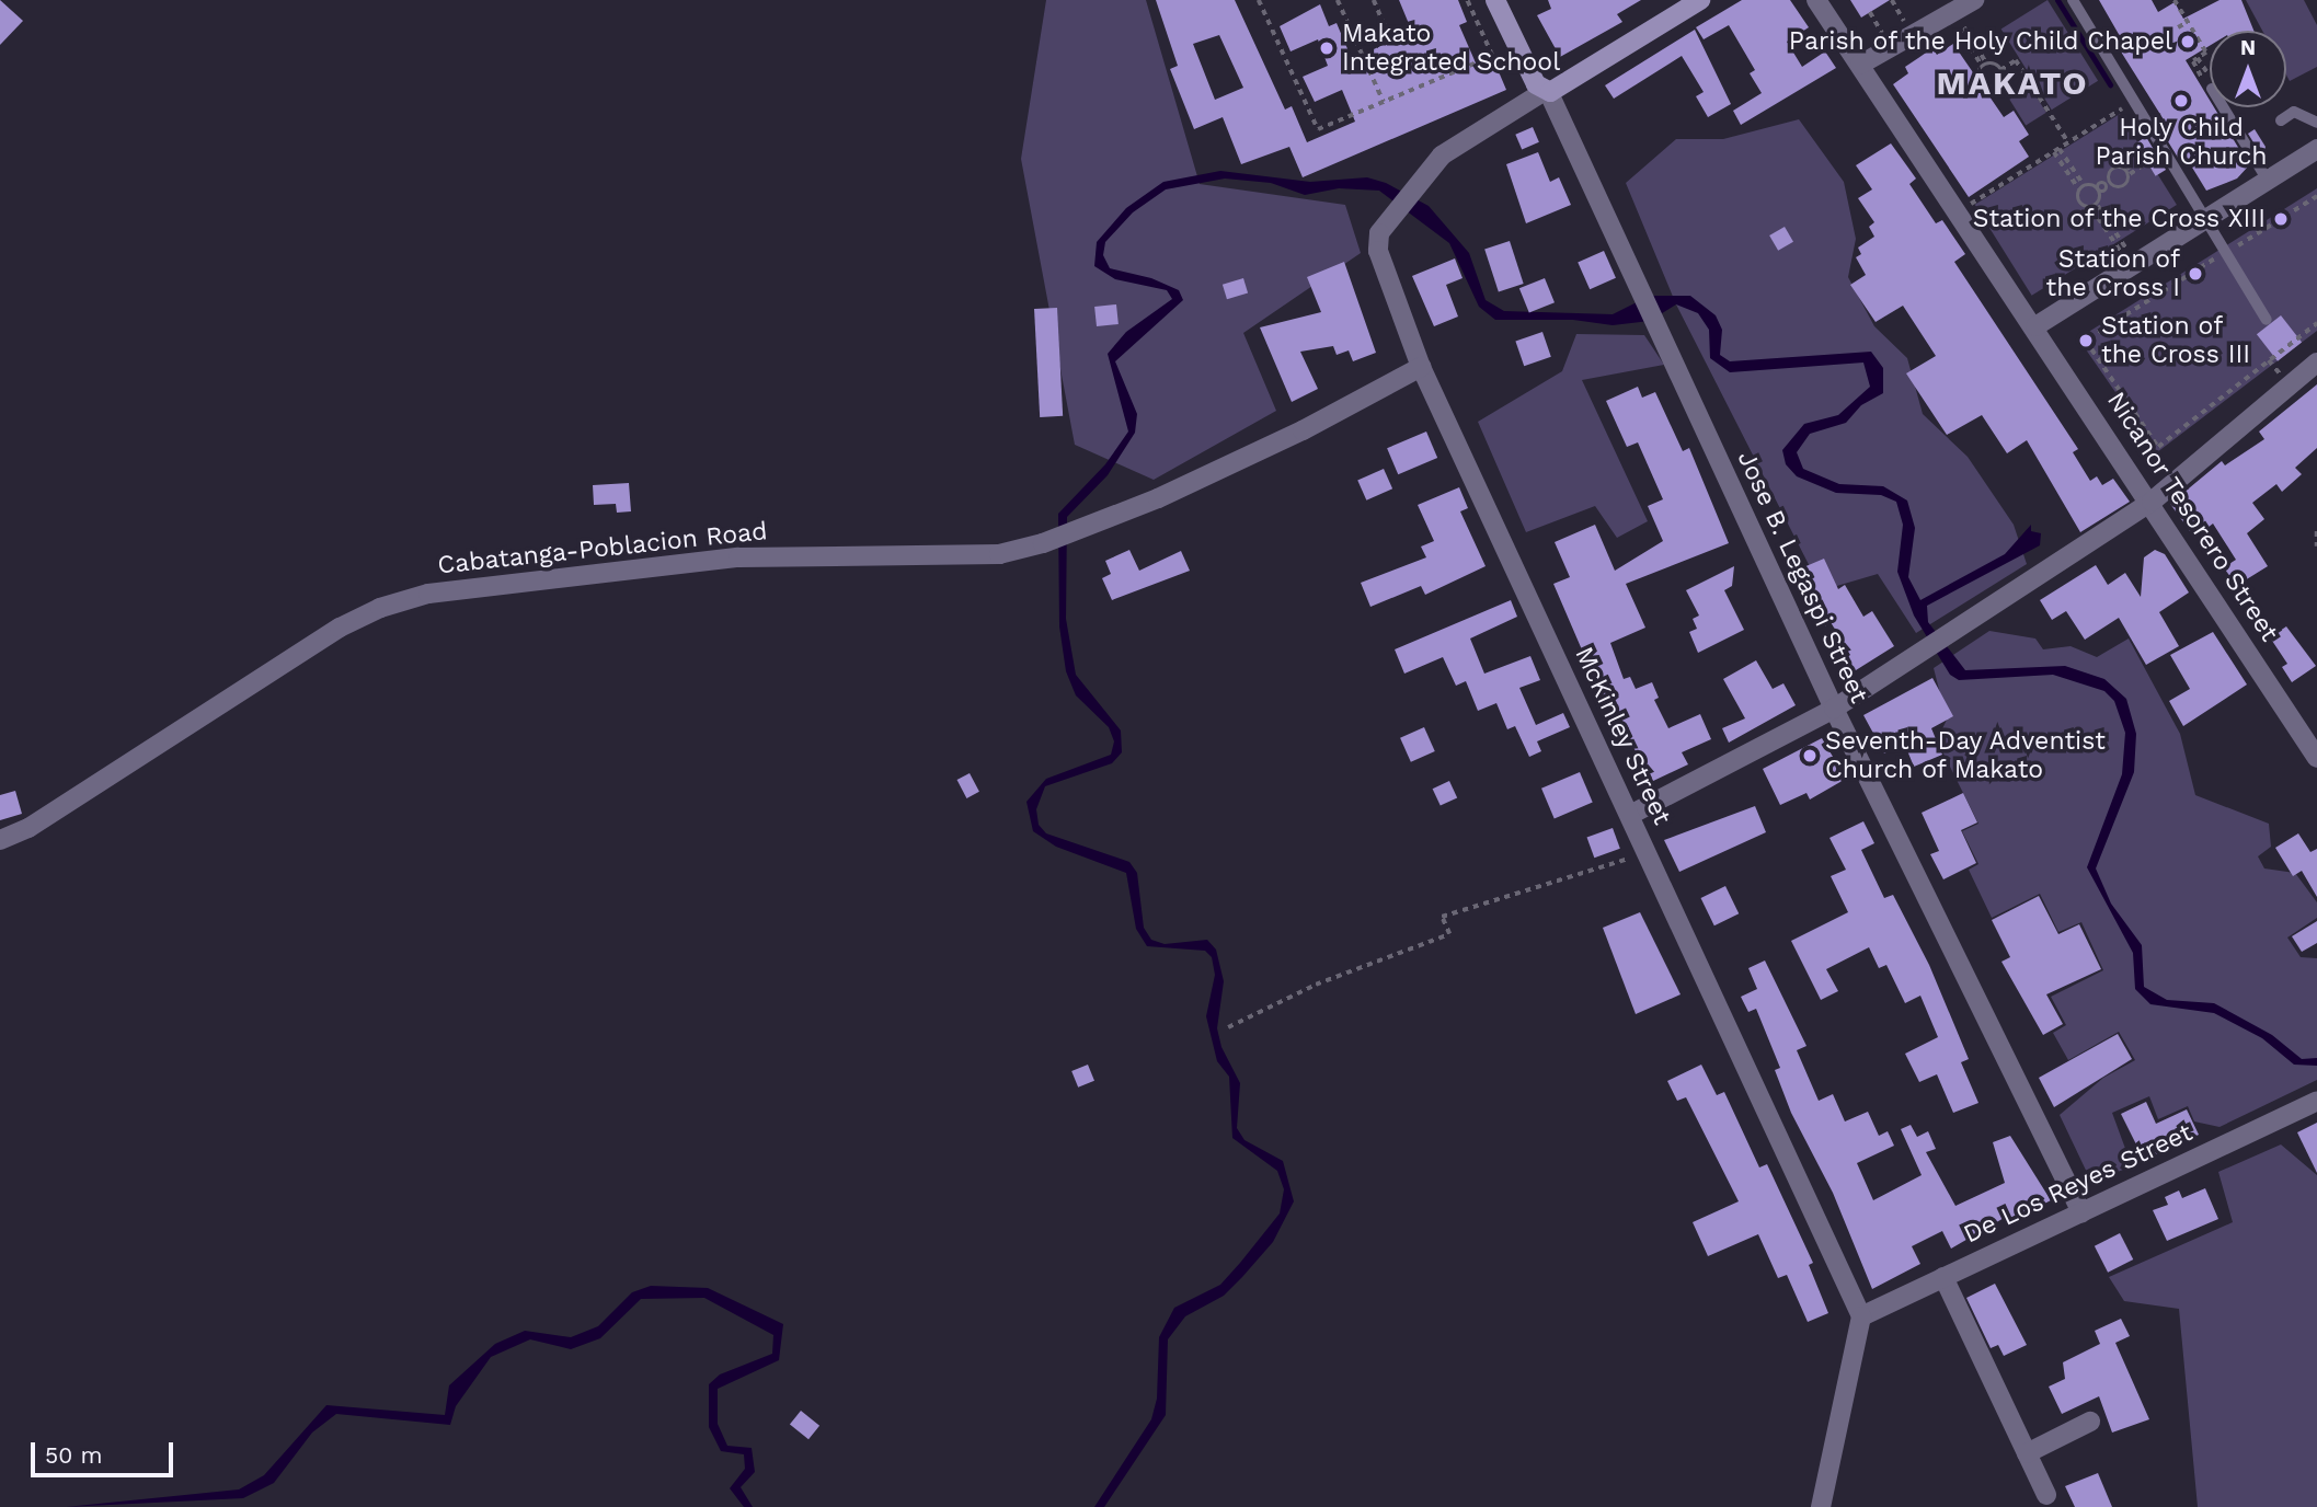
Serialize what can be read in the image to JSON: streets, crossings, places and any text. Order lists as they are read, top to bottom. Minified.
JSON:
{"streets":{"street":["Nicanor Tesorero Street","Cabatanga-Poblacion Road","Jose B. Legaspi Street","McKinley Street","De Los Reyes Street"]},"crossings":[["Cabatanga-Poblacion Road","McKinley Street"],["Jose B. Legaspi Street","McKinley Street"],["Jose B. Legaspi Street","De Los Reyes Street"],["McKinley Street","De Los Reyes Street"]],"districts":["MAKATO"],"places":["Parish of the Holy Child Chapel","Makato Integrated School","Holy Child Parish Church","Station of the Cross XIII","Station of the Cross I","Station of the Cross III","Seventh-Day Adventist Church of Makato"],"scale_bar":"50 m","north":"top"}
